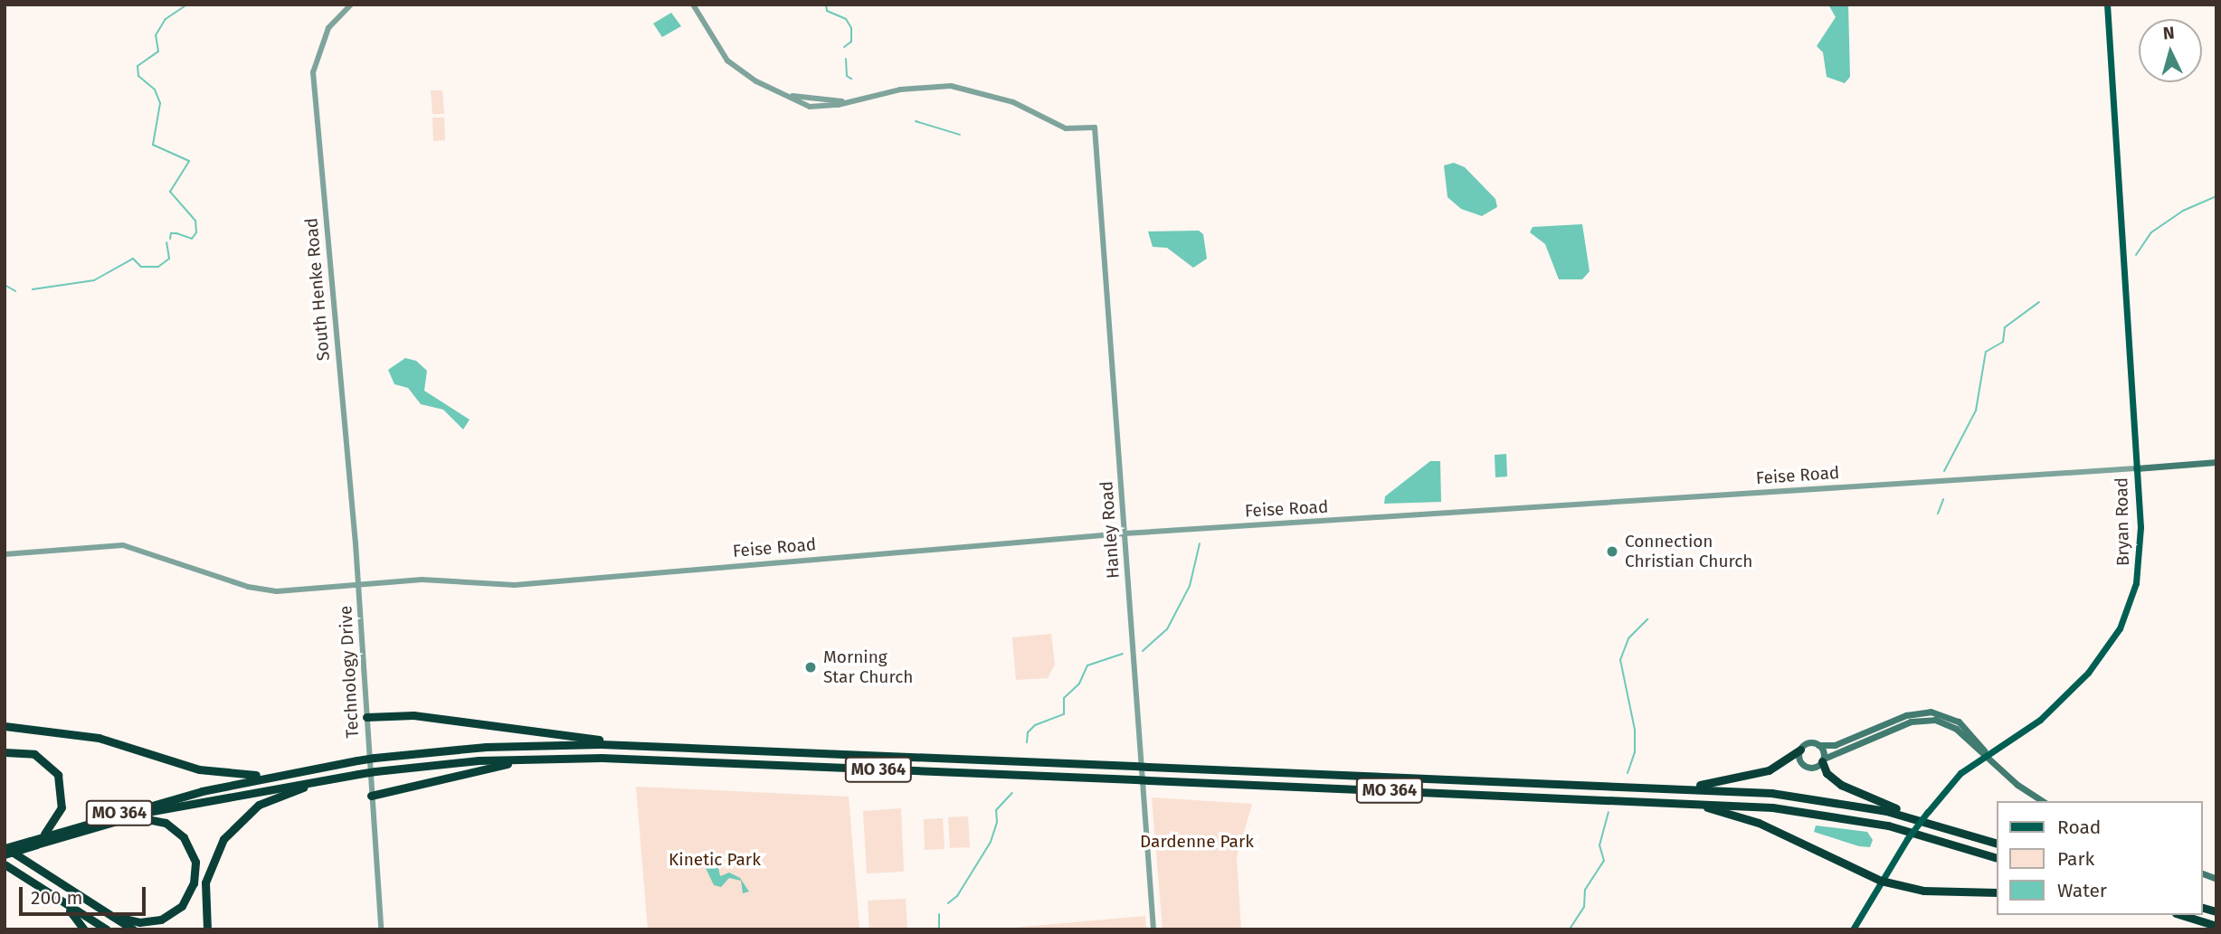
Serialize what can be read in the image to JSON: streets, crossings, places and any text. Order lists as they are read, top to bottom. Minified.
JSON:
{"streets":{"highway":["MO 364"],"main road":["Feise Road","Bryan Road"],"street":["South Henke Road","Hanley Road","Technology Drive"]},"crossings":[["South Henke Road","Feise Road"],["South Henke Road","Technology Drive"],["Feise Road","Bryan Road"],["Feise Road","Hanley Road"],["Feise Road","Technology Drive"]],"parks":["Dardenne Park","Kinetic Park"],"places":["Connection Christian Church","Morning Star Church"],"legend":["Road","Park","Water"],"scale_bar":"200 m","north":"top"}
